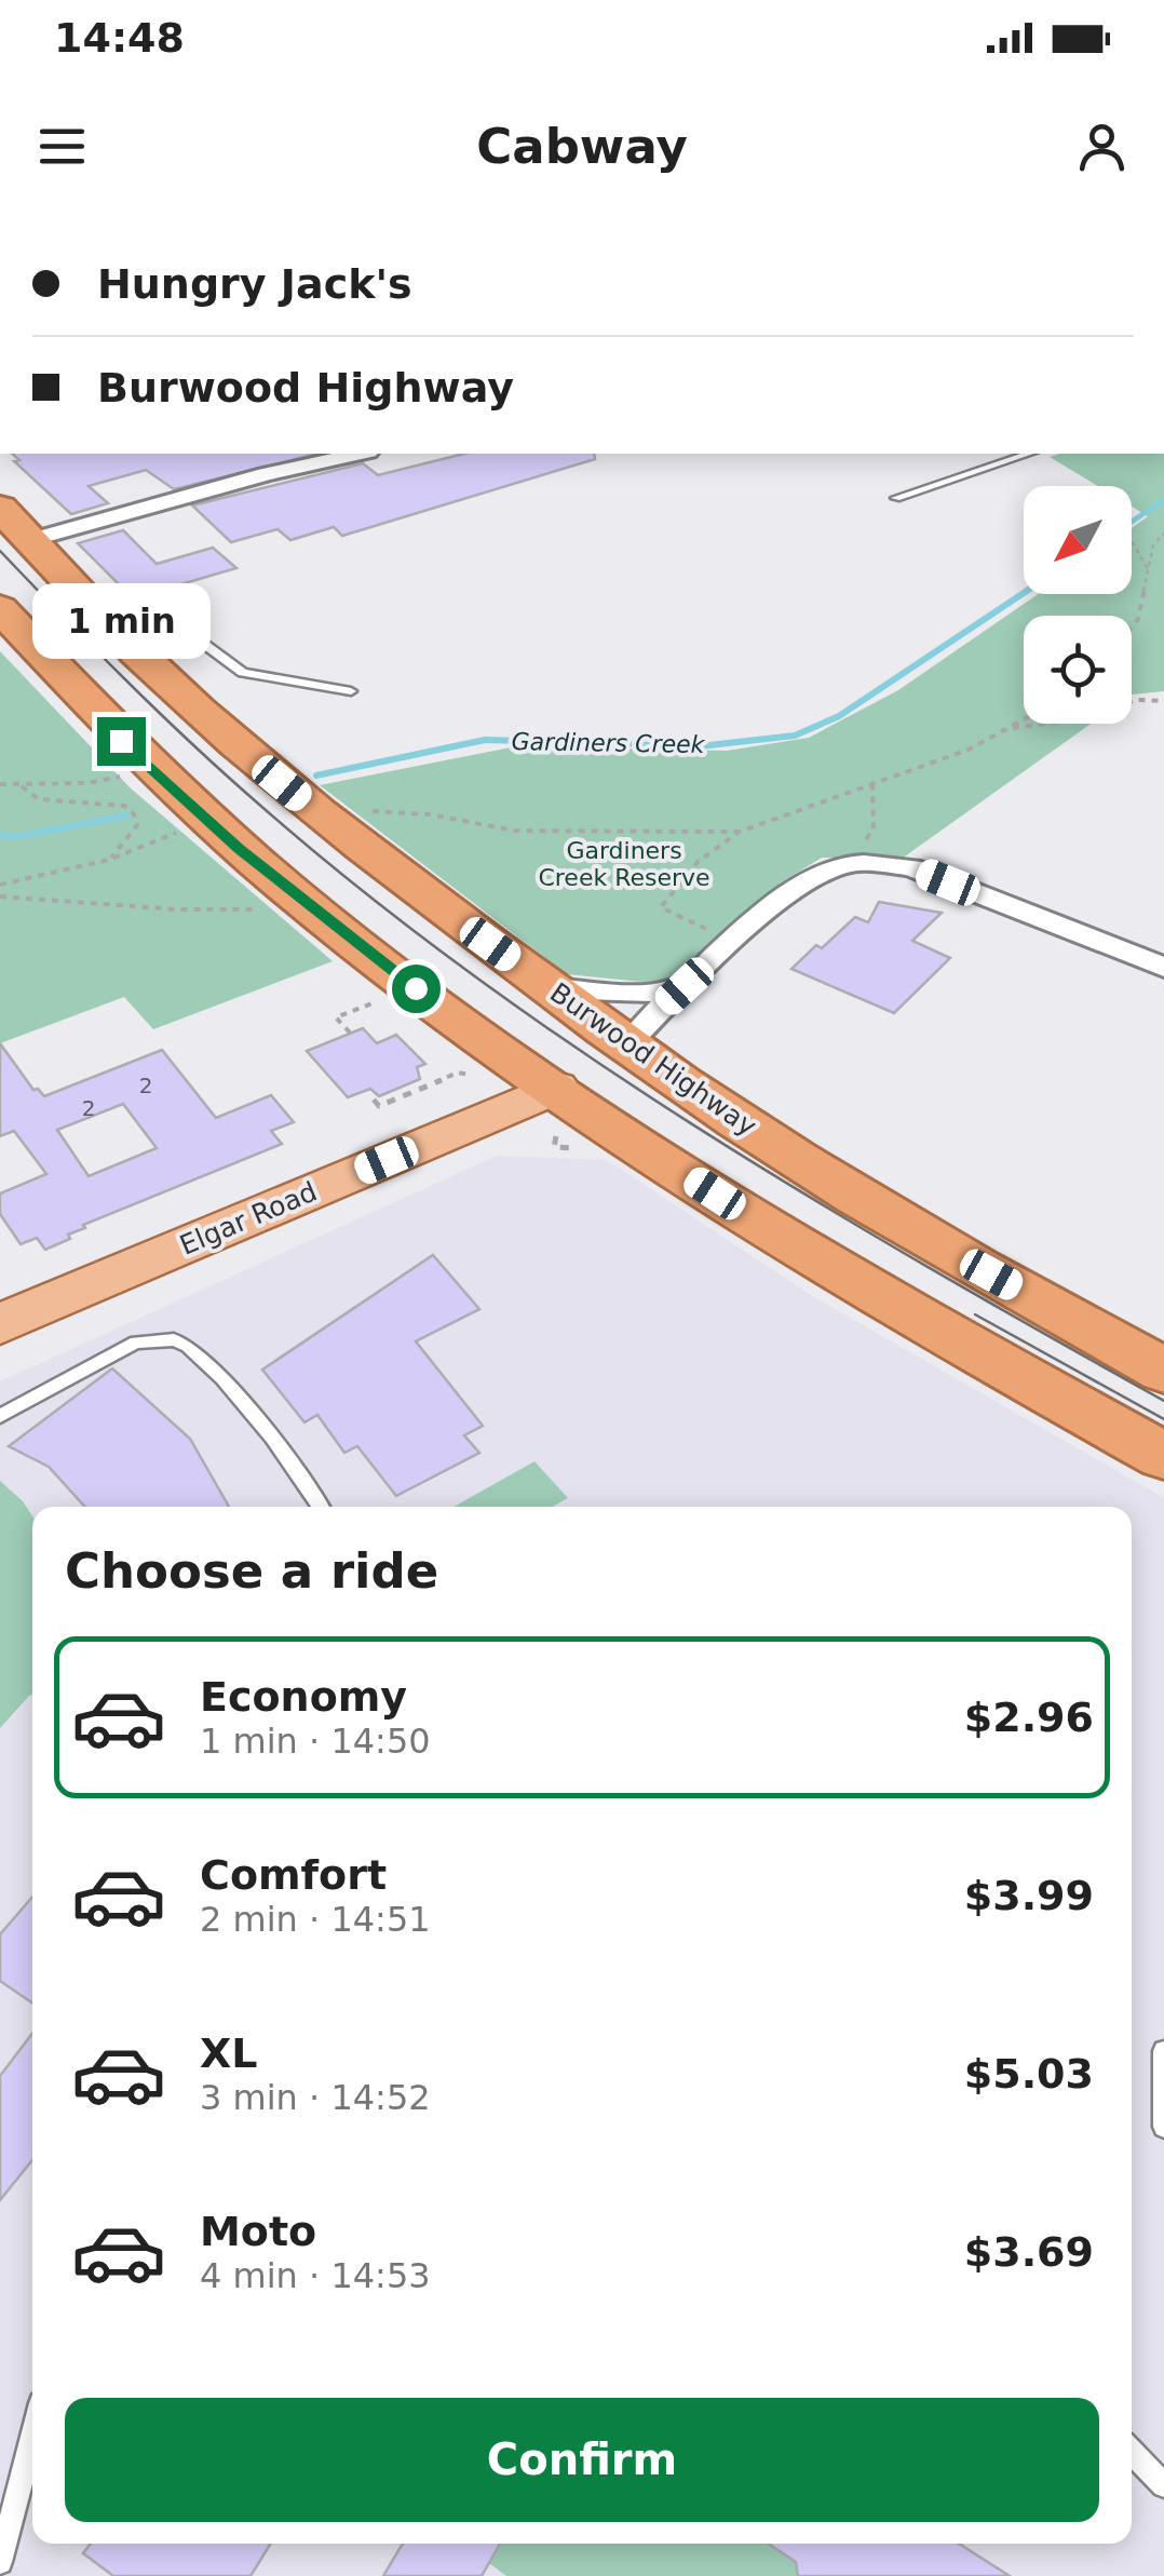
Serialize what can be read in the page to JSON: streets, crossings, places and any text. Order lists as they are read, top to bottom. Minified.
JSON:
{"streets":{"highway":["Burwood Highway"],"main road":["Elgar Road"]},"water":["Gardiners Creek"],"parks":["Gardiners Creek Reserve"],"house_numbers":["2","2"],"north":"bottom left","page":{"status":"14:48","header":"Cabway","banner":["Hungry Jack's","Burwood Highway"],"bubble":"1 min","heading":"Choose a ride","list":[{"name":"Economy","note":"1 min · 14:50","value":"$2.96"},{"name":"Comfort","note":"2 min · 14:51","value":"$3.99"},{"name":"XL","note":"3 min · 14:52","value":"$5.03"},{"name":"Moto","note":"4 min · 14:53","value":"$3.69"}],"buttons":"Confirm"}}
